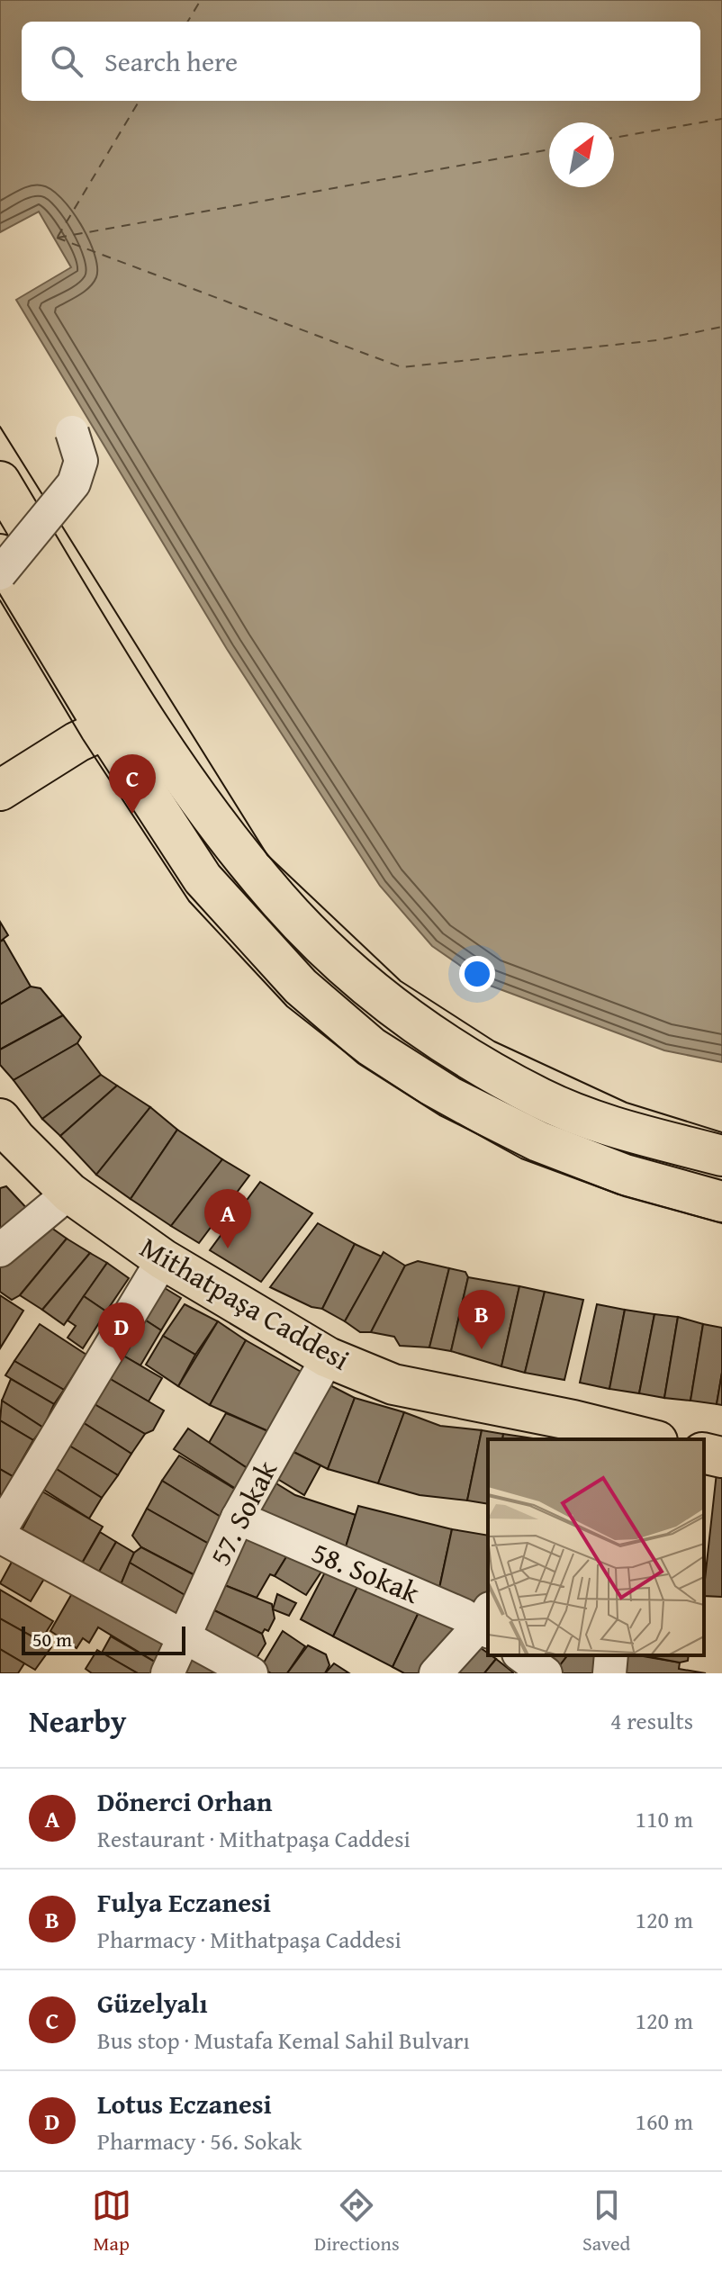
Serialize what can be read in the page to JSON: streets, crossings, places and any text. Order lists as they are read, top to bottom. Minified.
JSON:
{"streets":{"main road":["Mithatpaşa Caddesi"],"street":["57. Sokak","58. Sokak"]},"crossings":[["Mithatpaşa Caddesi","57. Sokak"],["57. Sokak","58. Sokak"]],"scale_bar":"50 m","north":"top right","page":{"search":"Search here","pins":["C","A","B","D"],"scale":"50 m","heading":["Nearby","4 results"],"list":[{"mark":"A","name":"Dönerci Orhan","note":"Restaurant · Mithatpaşa Caddesi","value":"110 m"},{"mark":"B","name":"Fulya Eczanesi","note":"Pharmacy · Mithatpaşa Caddesi","value":"120 m"},{"mark":"C","name":"Güzelyalı","note":"Bus stop · Mustafa Kemal Sahil Bulvarı","value":"120 m"},{"mark":"D","name":"Lotus Eczanesi","note":"Pharmacy · 56. Sokak","value":"160 m"}],"nav":["Map","Directions","Saved"]}}
